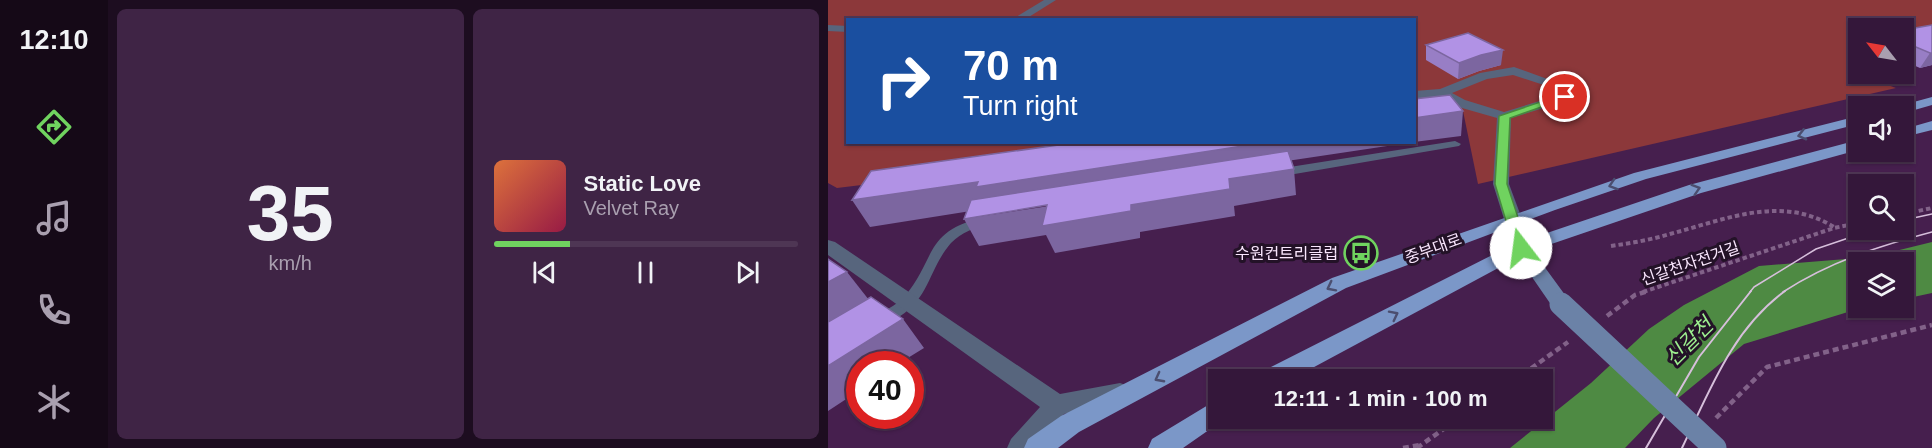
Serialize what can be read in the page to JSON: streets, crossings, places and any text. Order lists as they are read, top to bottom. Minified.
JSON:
{"streets":{"main road":["중부대로"],"path":["신갈천자전거길"]},"water":["신갈천"],"places":{"bus stop":["수원컨트리클럽"]},"north":"top left","page":{"tabs":"12:10","tile":["35","km/h"],"turn":["70 m","Turn right"],"song":["Static Love","Velvet Ray"],"limit":"40","trip":"12:11 · 1 min · 100 m"}}
